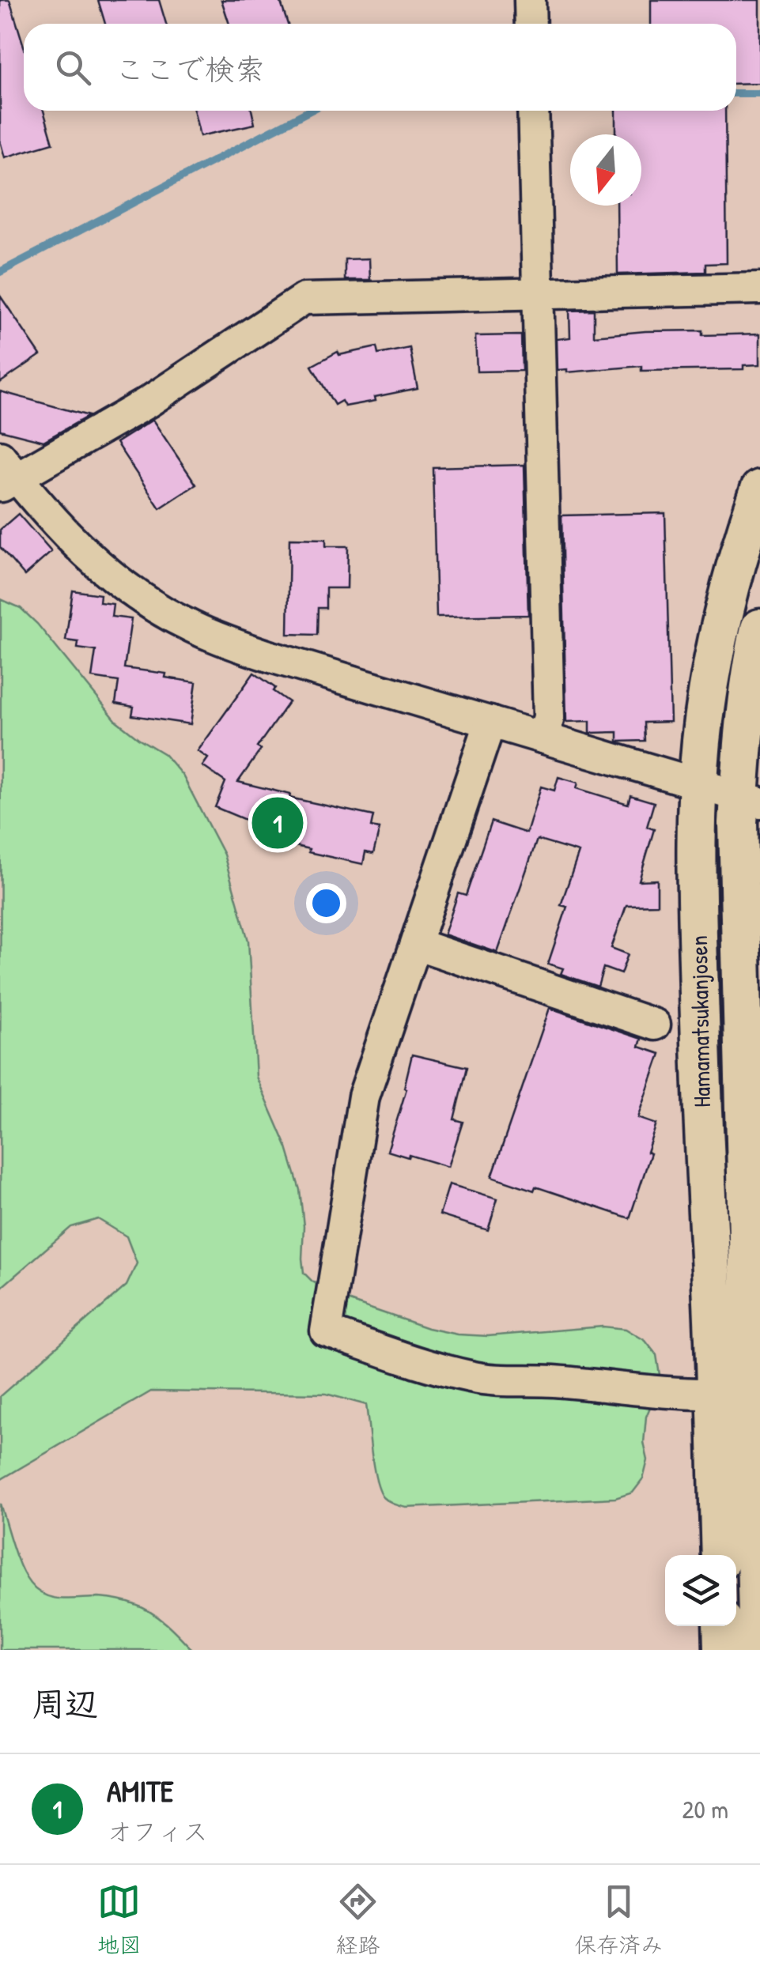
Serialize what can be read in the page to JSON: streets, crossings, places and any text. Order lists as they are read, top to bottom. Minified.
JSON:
{"streets":{"main road":["Hamamatsukanjosen"]},"north":"bottom","page":{"search":"ここで検索","pins":"1","heading":"周辺","list":[{"mark":"1","name":"AMITE","note":"オフィス","value":"20 m"}],"nav":["地図","経路","保存済み"]}}
